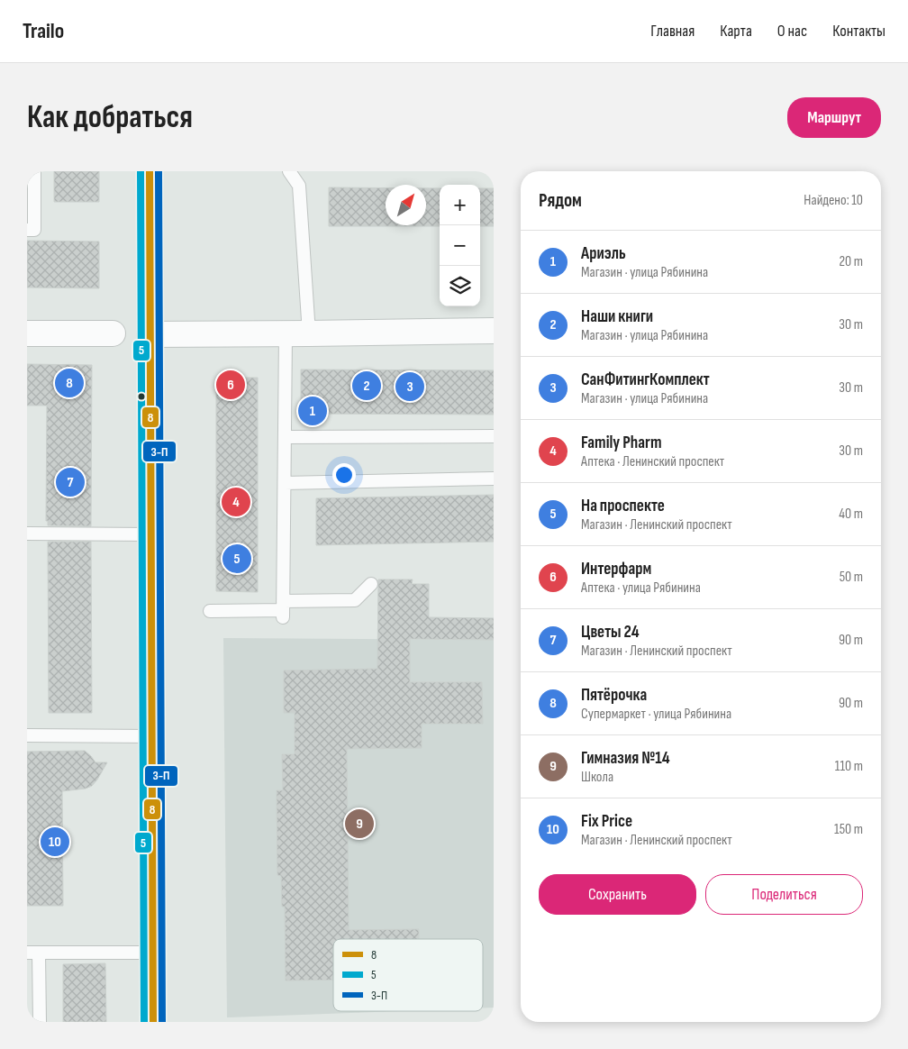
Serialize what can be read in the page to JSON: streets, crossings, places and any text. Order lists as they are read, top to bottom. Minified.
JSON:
{"lines":["transit line 8","transit line 5","transit line 3-П"],"legend":["8","5","3-П"],"north":"top right","page":{"header":"Trailo","nav":["Главная","Карта","О нас","Контакты"],"buttons":["Маршрут",["Сохранить","Поделиться"]],"title":"Как добраться","heading":["Рядом","Найдено: 10"],"map_buttons":["+","−"],"list":[{"mark":"1","name":"Ариэль","note":"Магазин · улица Рябинина","value":"20 m"},{"mark":"2","name":"Наши книги","note":"Магазин · улица Рябинина","value":"30 m"},{"mark":"3","name":"СанФитингКомплект","note":"Магазин · улица Рябинина","value":"30 m"},{"mark":"4","name":"Family Pharm","note":"Аптека · Ленинский проспект","value":"30 m"},{"mark":"5","name":"На проспекте","note":"Магазин · Ленинский проспект","value":"40 m"},{"mark":"6","name":"Интерфарм","note":"Аптека · улица Рябинина","value":"50 m"},{"mark":"7","name":"Цветы 24","note":"Магазин · Ленинский проспект","value":"90 m"},{"mark":"8","name":"Пятёрочка","note":"Супермаркет · улица Рябинина","value":"90 m"},{"mark":"9","name":"Гимназия №14","note":"Школа","value":"110 m"},{"mark":"10","name":"Fix Price","note":"Магазин · Ленинский проспект","value":"150 m"}],"pins":["8","6","2","3","1","7","4","5","9","10"]}}
